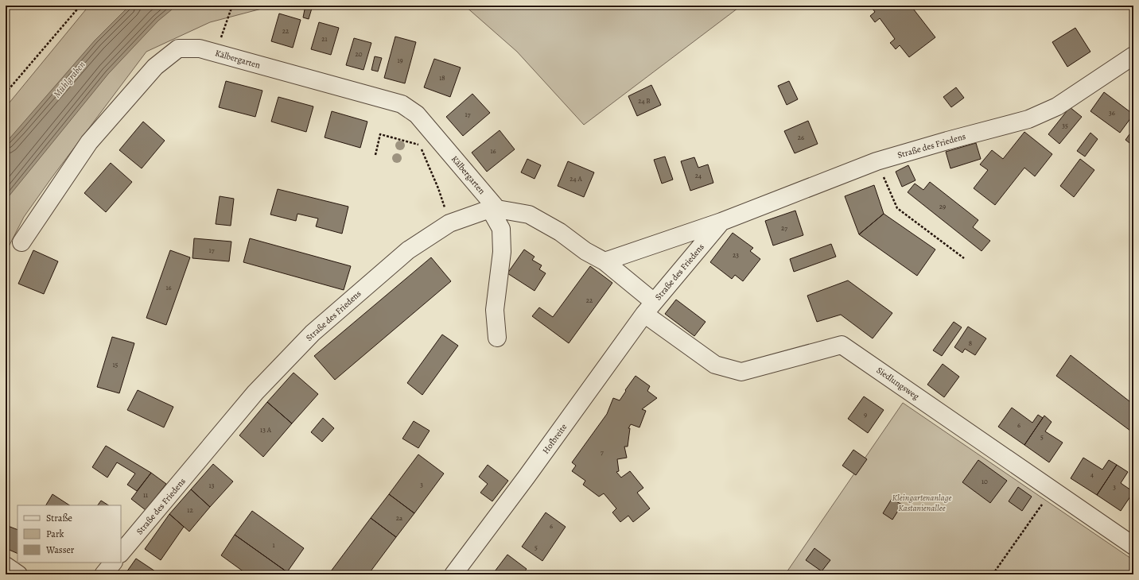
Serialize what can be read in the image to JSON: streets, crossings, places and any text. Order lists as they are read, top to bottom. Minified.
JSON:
{"streets":{"street":["Kälbergarten","Straße des Friedens","Siedlungsweg","Hofbreite"]},"crossings":[["Kälbergarten","Straße des Friedens"],["Straße des Friedens","Siedlungsweg"],["Straße des Friedens","Hofbreite"],["Siedlungsweg","Hofbreite"]],"water":["Mühlgraben"],"parks":["Kleingartenanlage Kastanienallee"],"house_numbers":["22","21","20","19","18","24 B","36","17","35","26","16","24","24 A","29","27","17","23","16","22","8","15","9","6","13 A","5","7","4","10","3","13","3","11","12","2a","6","1","5"],"legend":["Straße","Park","Wasser"]}
